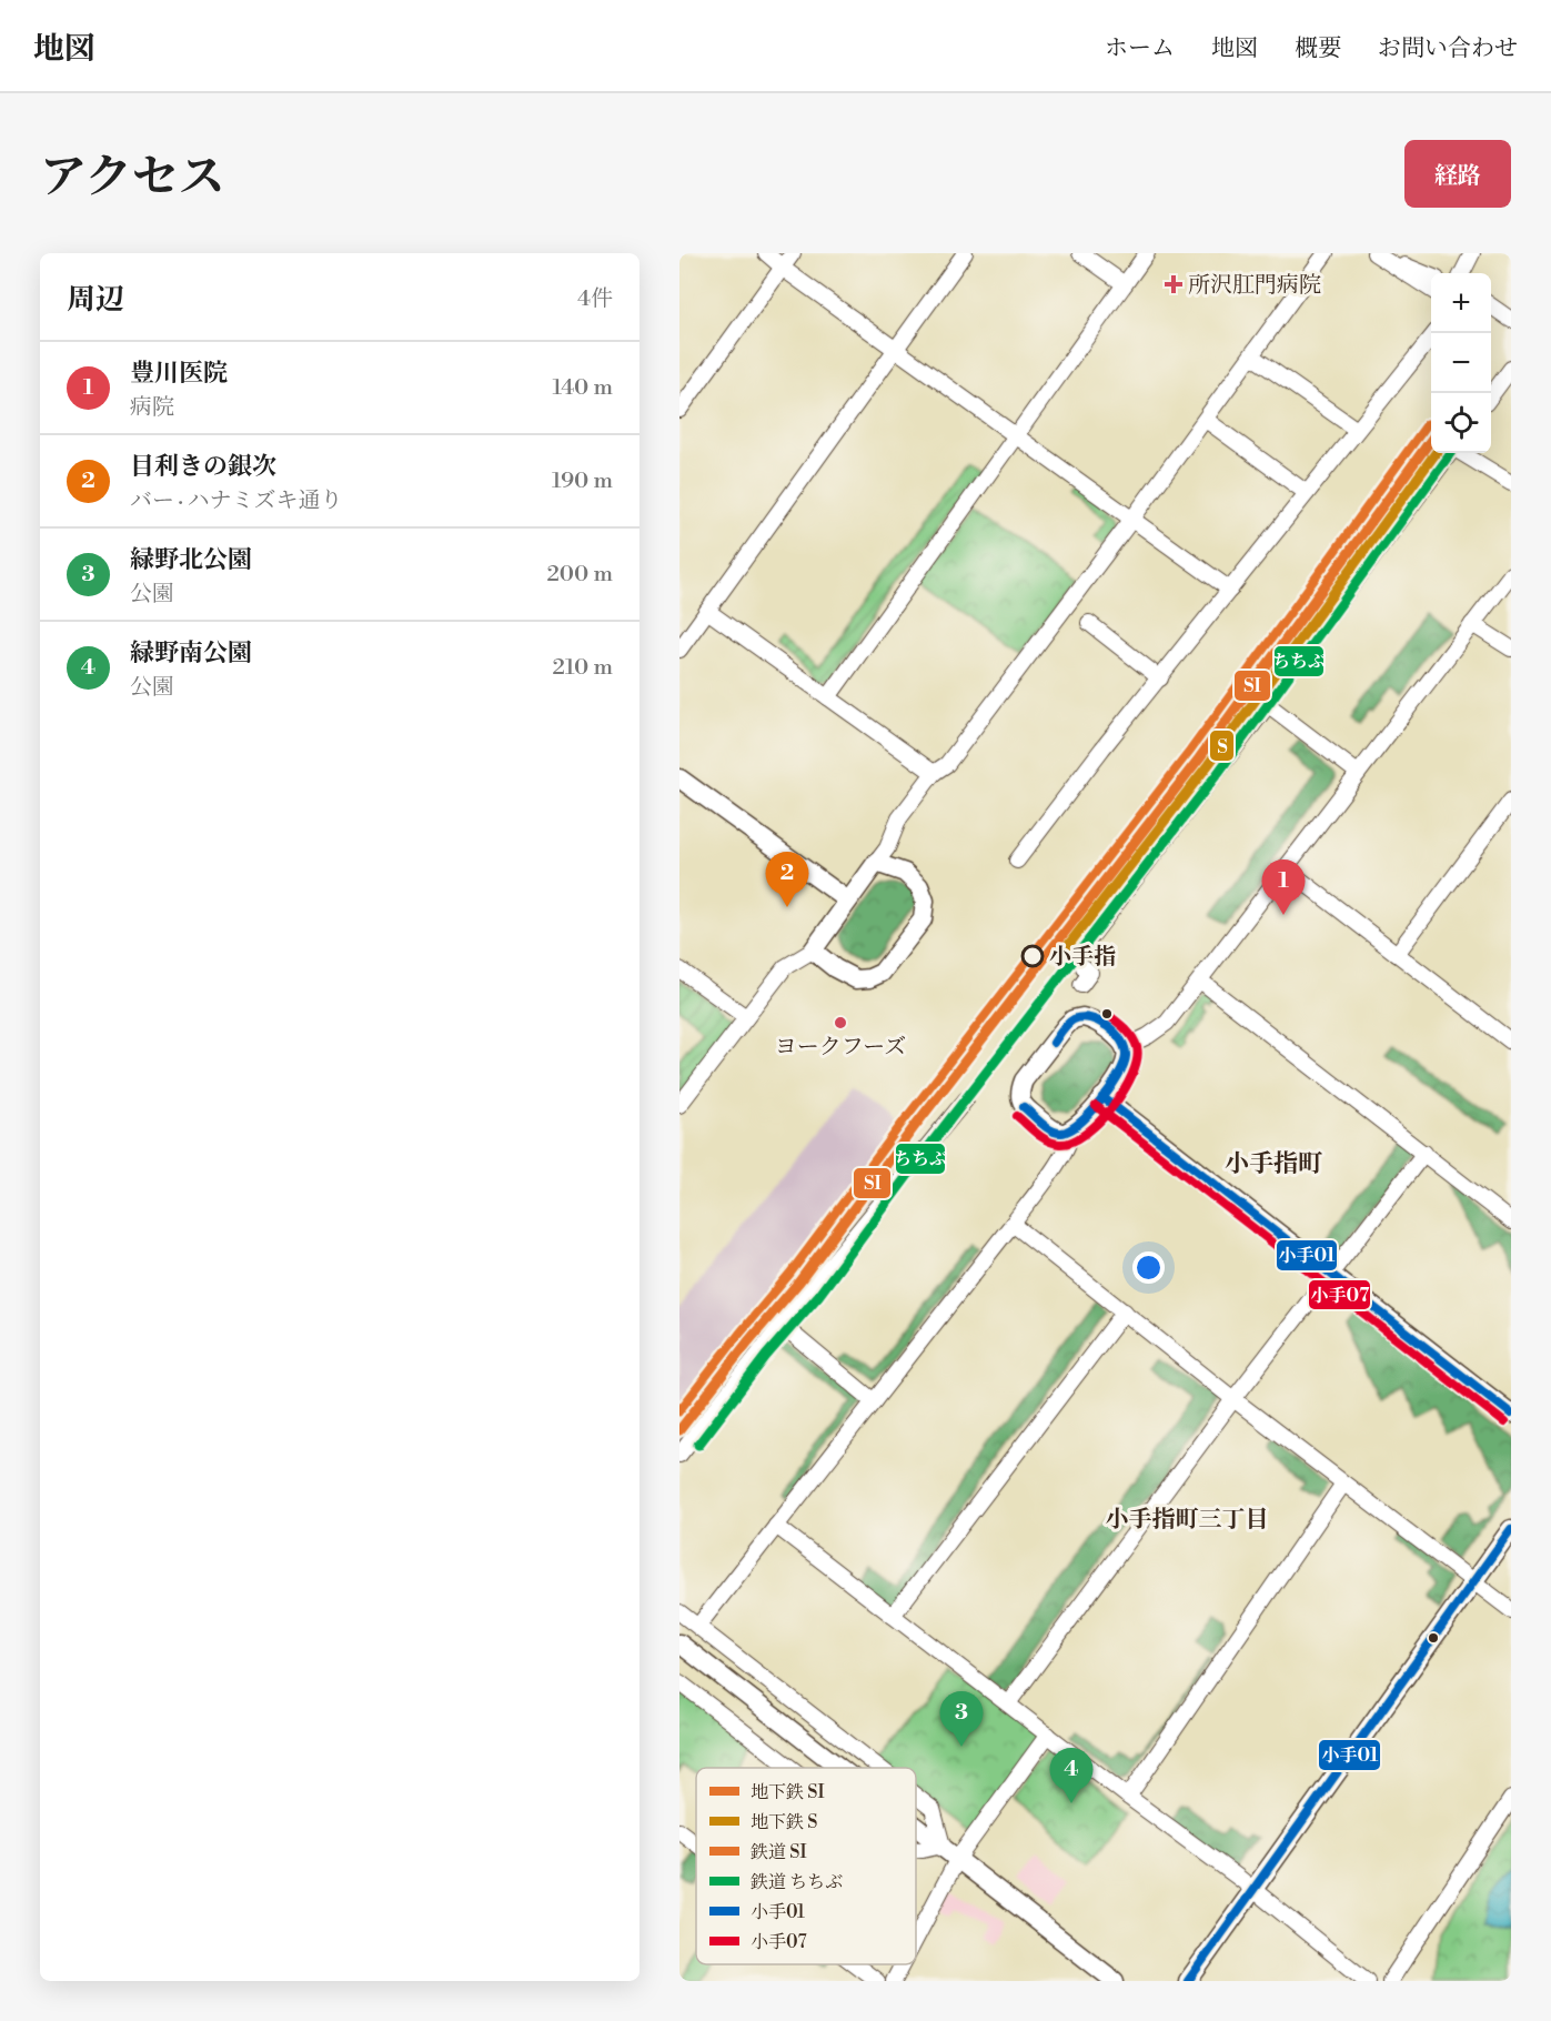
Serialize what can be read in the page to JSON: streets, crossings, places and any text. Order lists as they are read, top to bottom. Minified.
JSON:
{"districts":["小手指町","小手指町三丁目"],"places":{"health":["所沢肛門病院"],"other":["小手指","ヨークフーズ"]},"lines":["rail line SI","metro line SI","metro line S","rail line ちちぶ","transit line 小手07","transit line 小手01"],"legend":["地下鉄 SI","地下鉄 S","鉄道 SI","鉄道 ちちぶ","小手01","小手07"],"page":{"header":"地図","nav":["ホーム","地図","概要","お問い合わせ"],"title":"アクセス","buttons":"経路","heading":["周辺","4件"],"map_buttons":["+","−"],"list":[{"mark":"1","name":"豊川医院","note":"病院","value":"140 m"},{"mark":"2","name":"目利きの銀次","note":"バー · ハナミズキ通り","value":"190 m"},{"mark":"3","name":"緑野北公園","note":"公園","value":"200 m"},{"mark":"4","name":"緑野南公園","note":"公園","value":"210 m"}],"pins":["2","1","3","4"]}}
